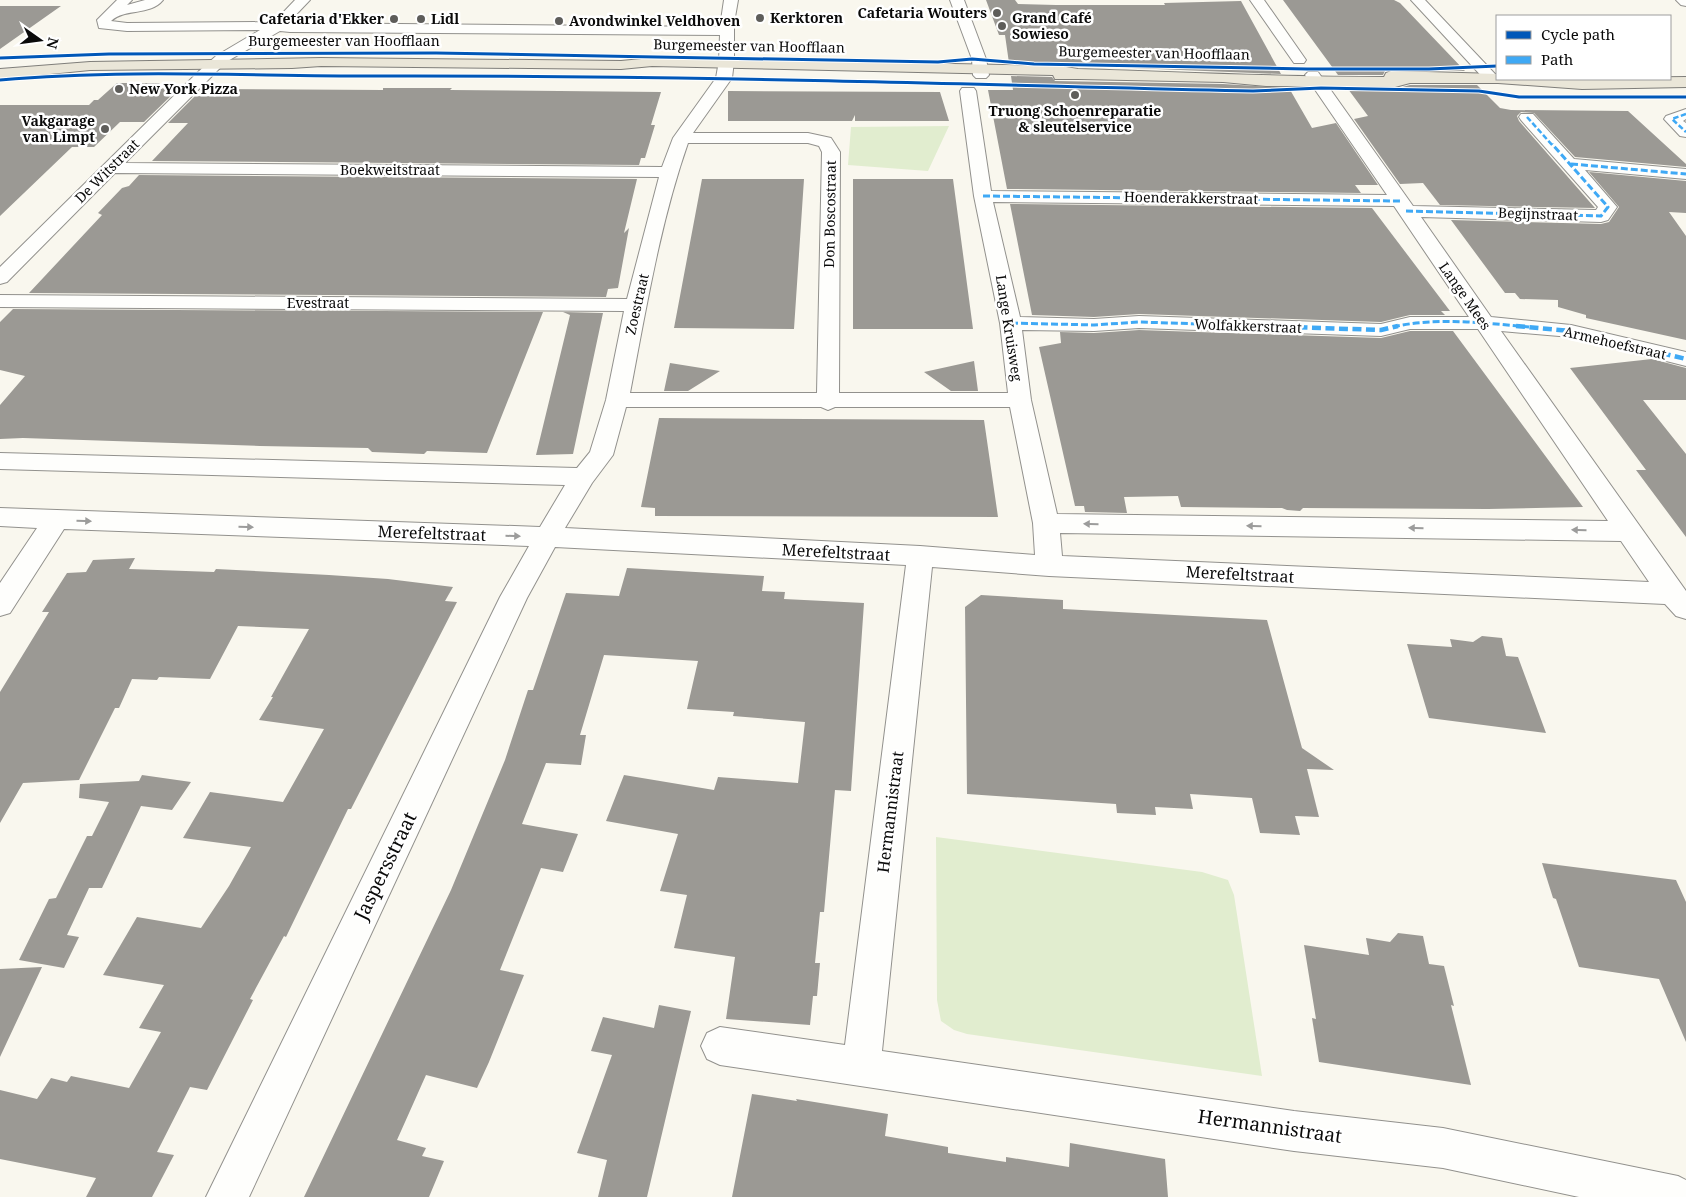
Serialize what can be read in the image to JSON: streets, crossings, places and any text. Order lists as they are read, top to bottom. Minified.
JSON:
{"streets":{"main road":["Burgemeester van Hoofflaan"],"street":["Boekweitstraat","De Witstraat","Hoenderakkerstraat","Don Boscostraat","Begijnstraat","Lange Mees","Evestraat","Zoestraat","Wolfakkerstraat","Lange Kruisweg","Armehoefstraat","Merefeltstraat","Hermannistraat","Jaspersstraat"]},"crossings":[["Burgemeester van Hoofflaan","De Witstraat"],["Burgemeester van Hoofflaan","Lange Mees"],["Burgemeester van Hoofflaan","Zoestraat"],["Boekweitstraat","De Witstraat"],["Boekweitstraat","Zoestraat"],["Hoenderakkerstraat","Begijnstraat"],["Hoenderakkerstraat","Lange Mees"],["Hoenderakkerstraat","Lange Kruisweg"],["Don Boscostraat","Zoestraat"],["Begijnstraat","Lange Mees"],["Lange Mees","Wolfakkerstraat"],["Lange Mees","Armehoefstraat"],["Lange Mees","Merefeltstraat"],["Evestraat","Zoestraat"],["Zoestraat","Merefeltstraat"],["Zoestraat","Jaspersstraat"],["Wolfakkerstraat","Lange Kruisweg"],["Wolfakkerstraat","Armehoefstraat"],["Lange Kruisweg","Merefeltstraat"],["Merefeltstraat","Hermannistraat"],["Merefeltstraat","Jaspersstraat"]],"places":["Cafetaria Wouters","Kerktoren","Cafetaria d'Ekker","Lidl","Avondwinkel Veldhoven","Grand Café Sowieso","New York Pizza","Truong Schoenreparatie & sleutelservice","Vakgarage van Limpt"],"legend":["Cycle path","Path"],"north":"right"}
